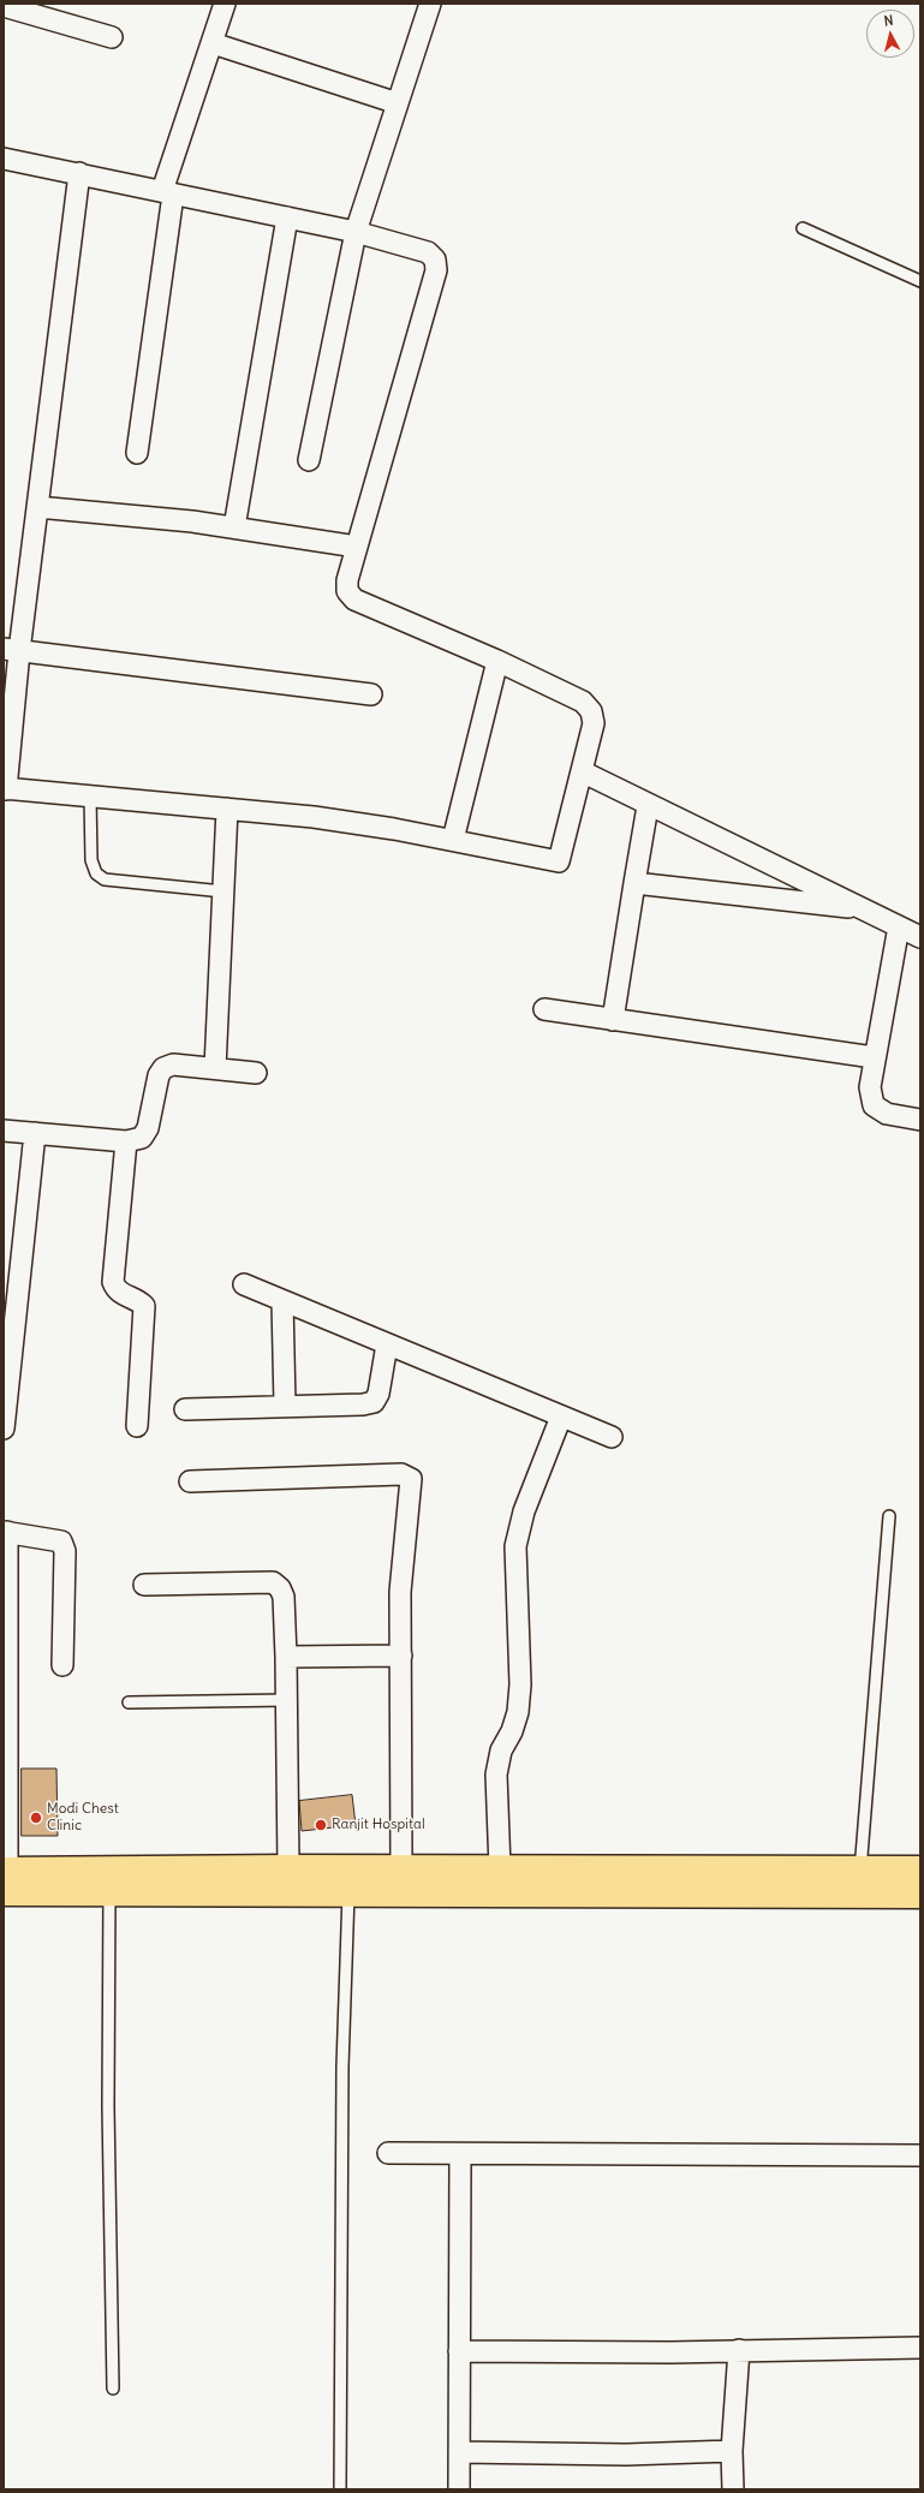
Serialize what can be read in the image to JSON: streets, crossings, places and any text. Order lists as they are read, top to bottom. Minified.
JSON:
{"places":["Modi Chest Clinic","Ranjit Hospital"],"north":"top"}
